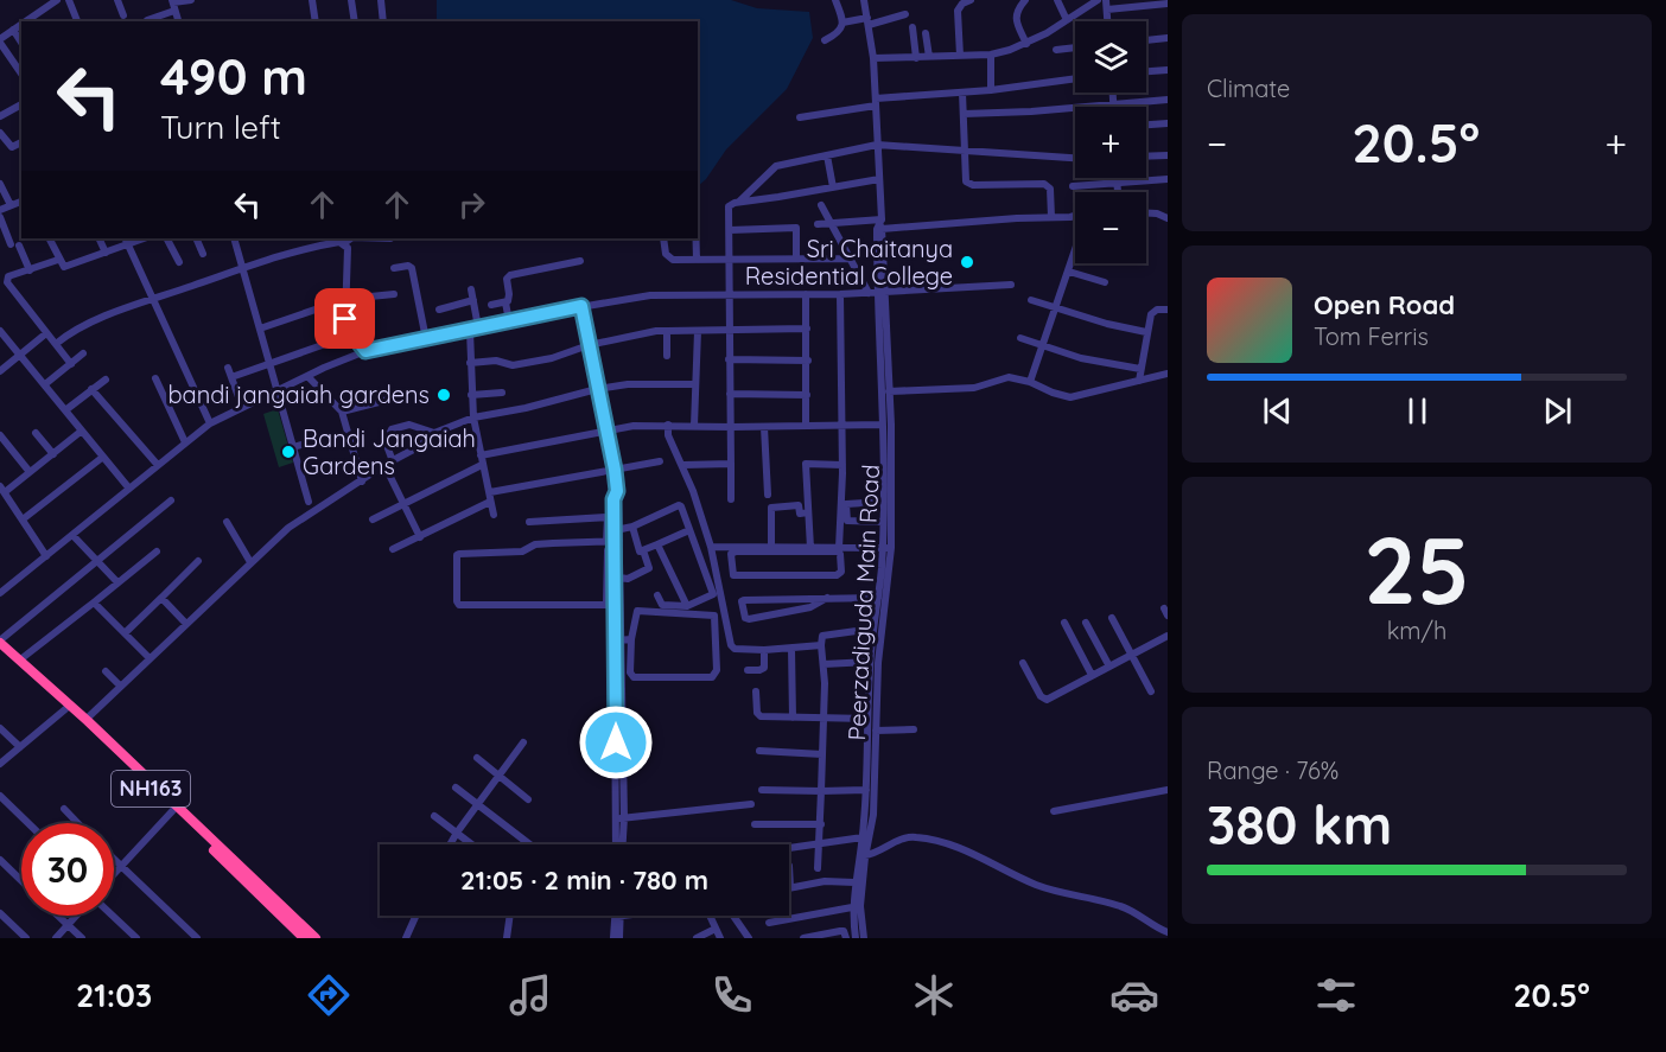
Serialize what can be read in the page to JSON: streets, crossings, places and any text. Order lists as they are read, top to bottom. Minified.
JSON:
{"streets":{"highway":["NH163"],"street":["Peerzadiguda Main Road"]},"places":["Sri Chaitanya Residential College","bandi jangaiah gardens","Bandi Jangaiah Gardens"],"page":{"tile":["Climate",["25","km/h"],["Range · 76%","380 km"]],"map_buttons":["+","−"],"turn":["490 m","Turn left"],"heat":["−","20.5°","+"],"song":["Open Road","Tom Ferris"],"limit":"30","trip":"21:05 · 2 min · 780 m","tabs":["21:03","20.5°"]}}
